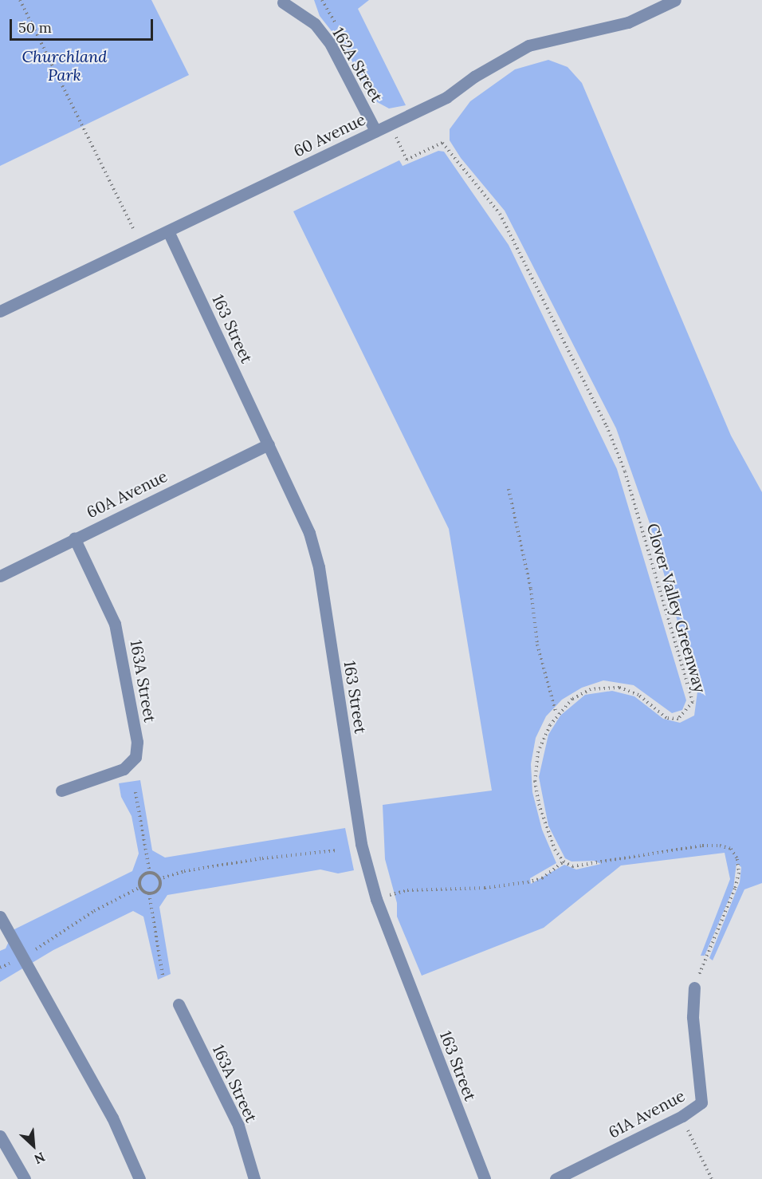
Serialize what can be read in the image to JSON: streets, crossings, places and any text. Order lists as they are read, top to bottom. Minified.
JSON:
{"streets":{"street":["162A Street","60 Avenue","163 Street","60A Avenue","163A Street","61A Avenue"],"path":["Clover Valley Greenway"]},"crossings":[["162A Street","60 Avenue"],["60 Avenue","163 Street"],["163 Street","60A Avenue"],["60A Avenue","163A Street"]],"parks":["Churchland Park"],"scale_bar":"50 m","north":"bottom right"}
